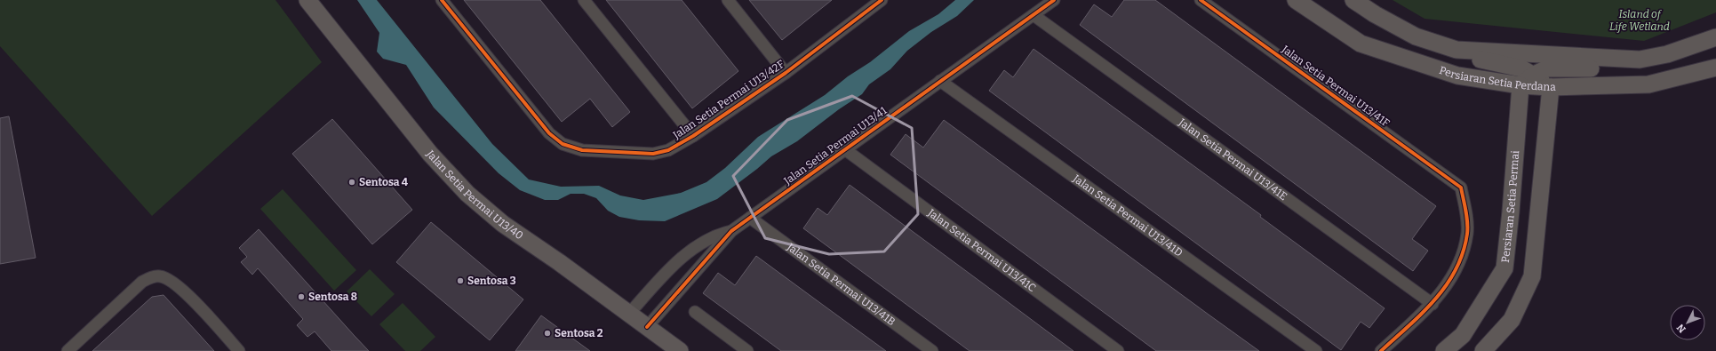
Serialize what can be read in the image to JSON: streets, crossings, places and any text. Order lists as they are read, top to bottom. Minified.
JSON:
{"streets":{"street":["Persiaran Setia Perdana","Jalan Setia Permai U13/41F","Jalan Setia Permai U13/42F","Jalan Setia Permai U13/41","Jalan Setia Permai U13/41E","Jalan Setia Permai U13/40","Persiaran Setia Permai","Jalan Setia Permai U13/41D","Jalan Setia Permai U13/41C","Jalan Setia Permai U13/41B"]},"crossings":[["Persiaran Setia Perdana","Persiaran Setia Permai"],["Jalan Setia Permai U13/41F","Jalan Setia Permai U13/41E"],["Jalan Setia Permai U13/41","Jalan Setia Permai U13/41E"],["Jalan Setia Permai U13/41","Jalan Setia Permai U13/40"],["Jalan Setia Permai U13/41","Jalan Setia Permai U13/41D"],["Jalan Setia Permai U13/41","Jalan Setia Permai U13/41C"],["Jalan Setia Permai U13/41","Jalan Setia Permai U13/41B"]],"parks":["Island of Life Wetland"],"places":["Sentosa 4","Sentosa 3","Sentosa 8","Sentosa 2"],"north":"bottom left"}
